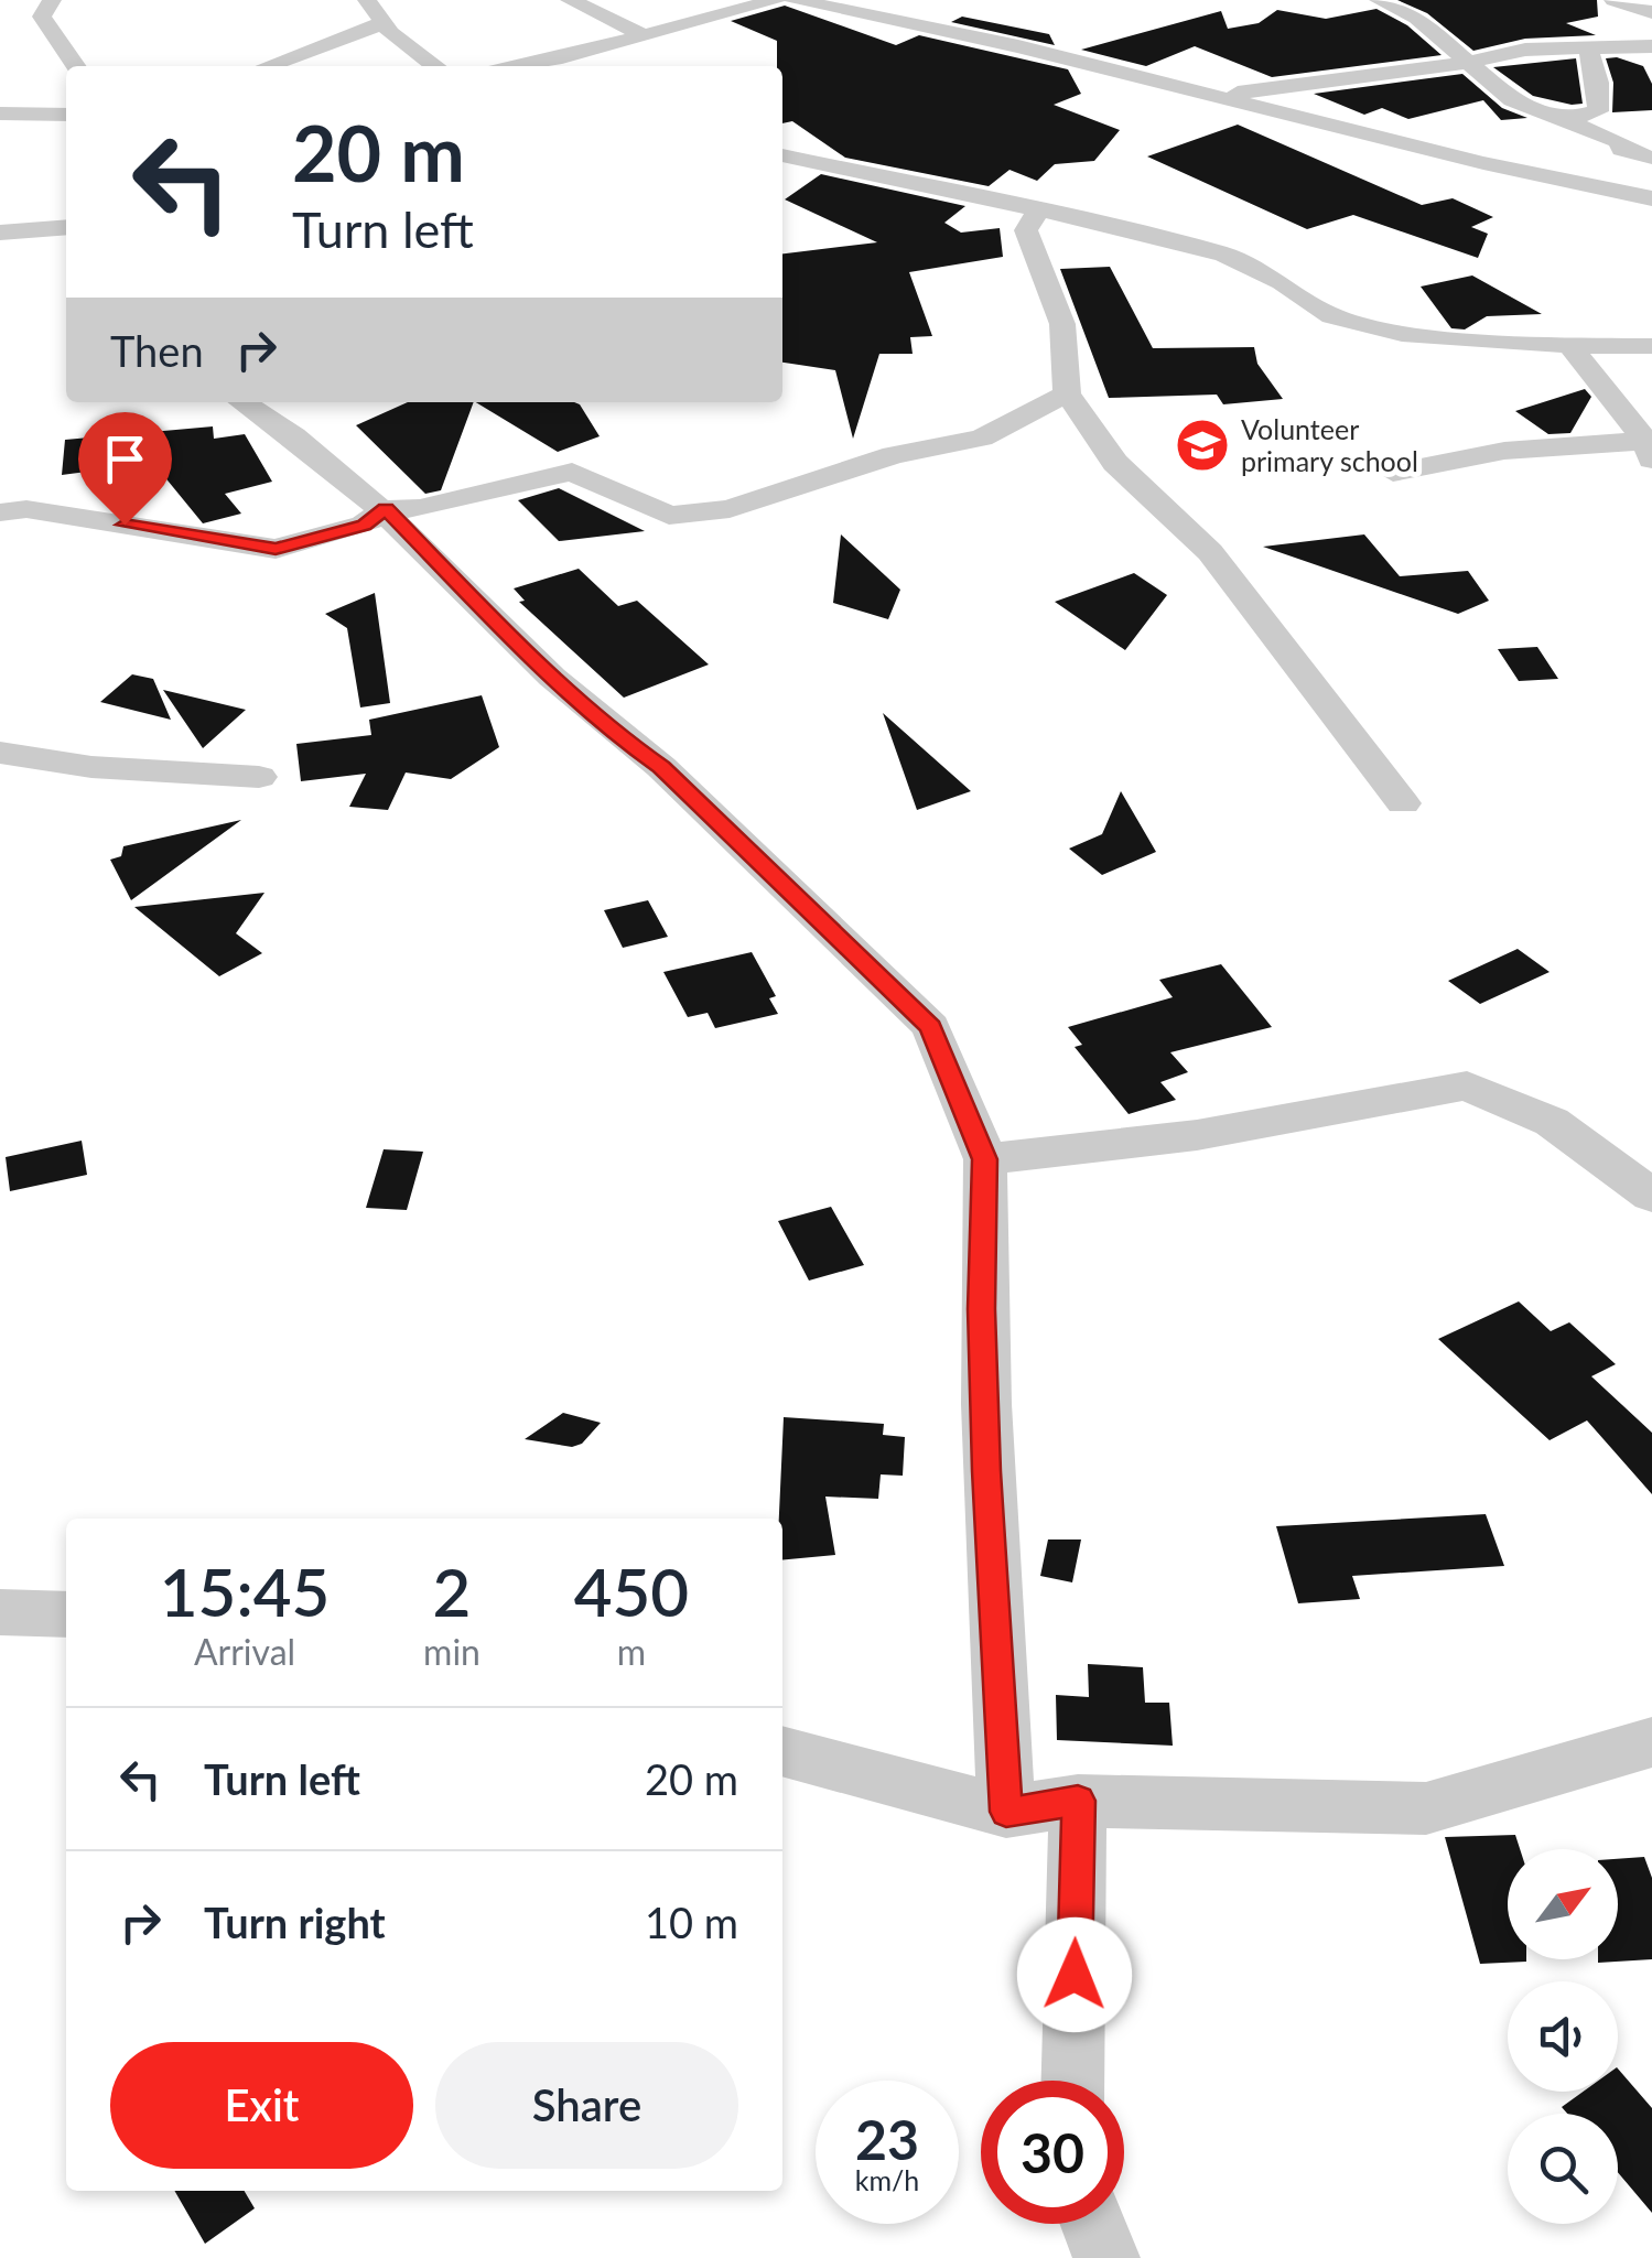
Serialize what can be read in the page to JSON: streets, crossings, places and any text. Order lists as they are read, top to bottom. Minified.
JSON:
{"places":{"school or university":["Volunteer primary school"]},"north":"top right","page":{"turn":["20 m","Turn left"],"then":"Then","eta":["15:45","Arrival","2","min","450","m"],"list":[{"name":"Turn left","value":"20 m"},{"name":"Turn right","value":"10 m"}],"buttons":["Exit","Share"],"speed":"23 km/h","limit":"30"}}
